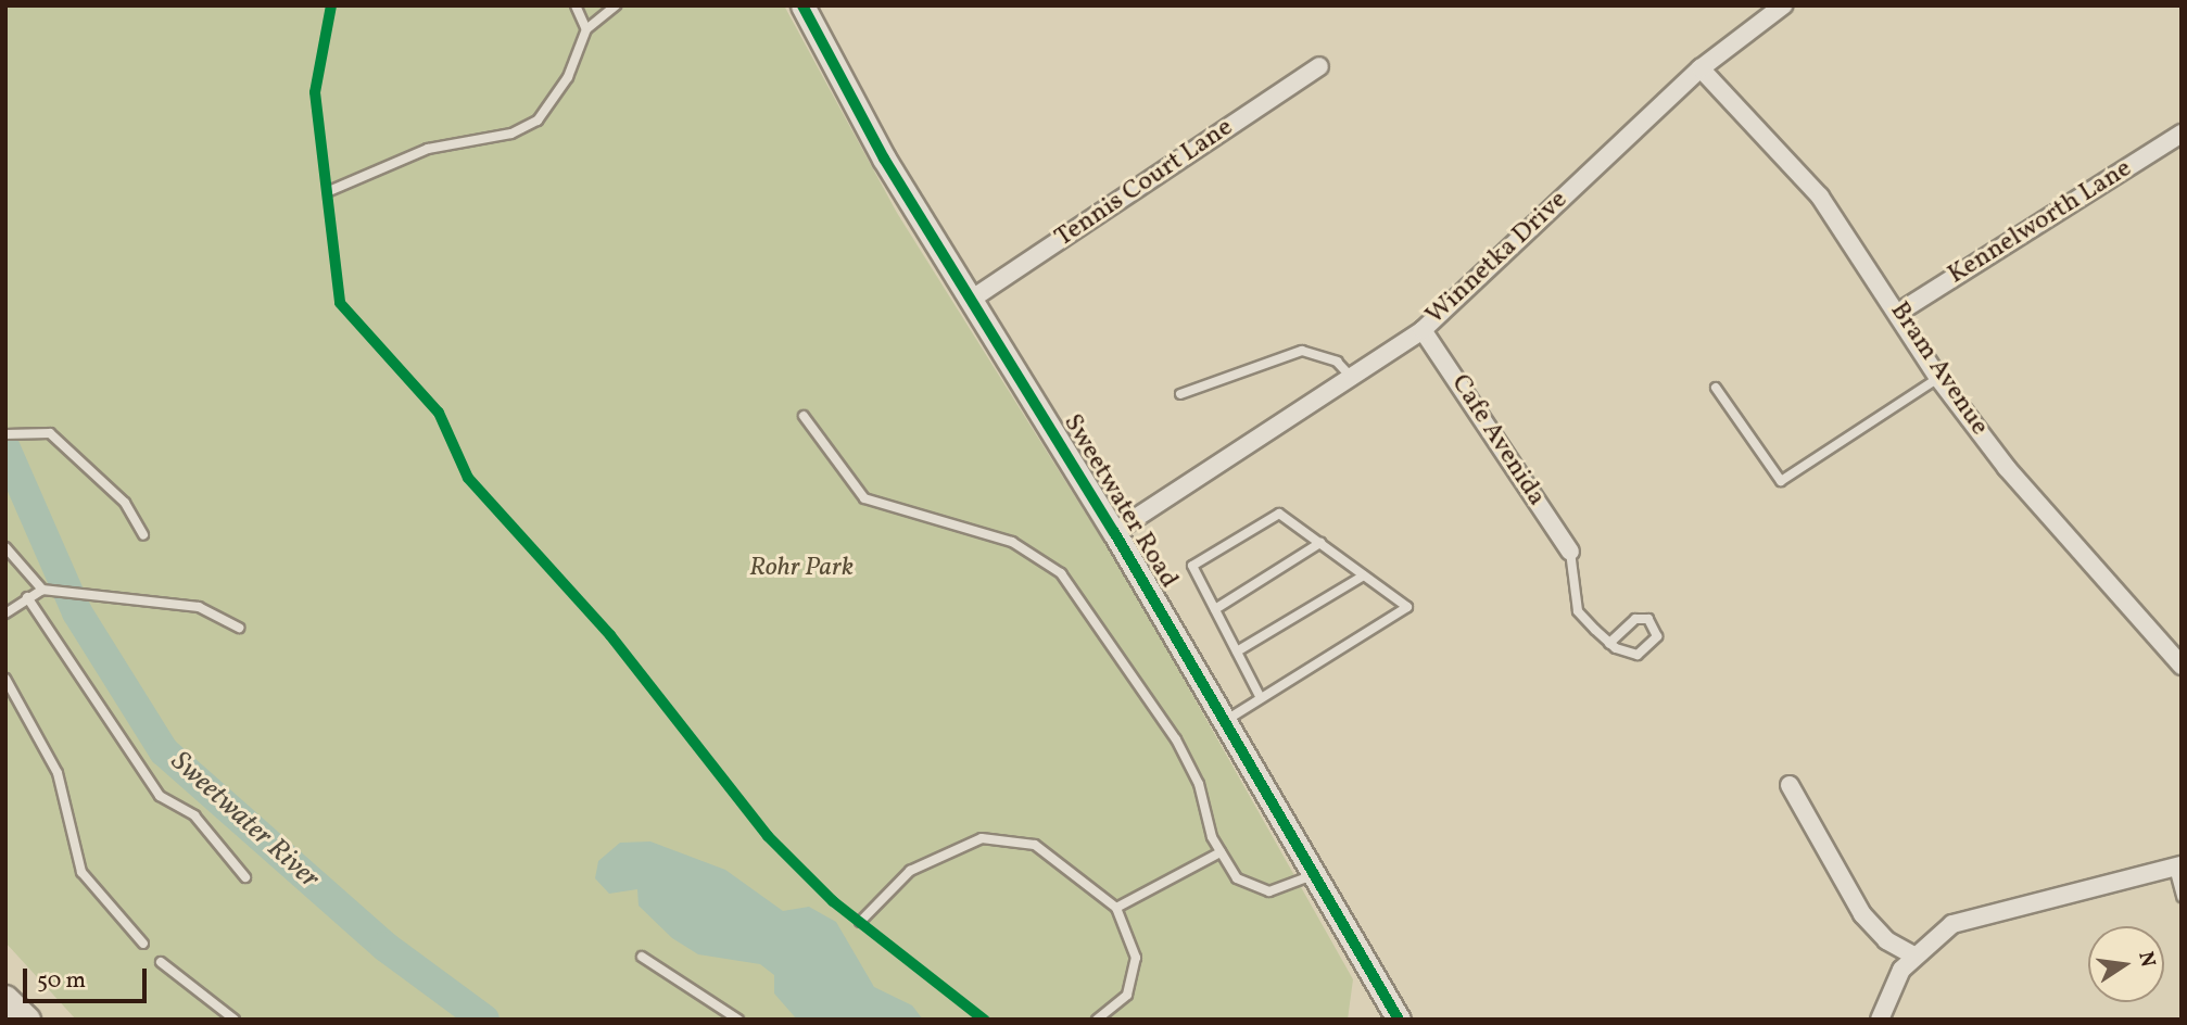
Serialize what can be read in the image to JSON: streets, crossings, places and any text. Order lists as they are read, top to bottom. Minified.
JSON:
{"streets":{"main road":["Sweetwater Road"],"street":["Tennis Court Lane","Kennelworth Lane","Winnetka Drive","Bram Avenue","Cafe Avenida"]},"crossings":[["Tennis Court Lane","Sweetwater Road"],["Kennelworth Lane","Bram Avenue"],["Winnetka Drive","Bram Avenue"],["Winnetka Drive","Cafe Avenida"],["Winnetka Drive","Sweetwater Road"]],"water":["Sweetwater River"],"parks":["Rohr Park"],"scale_bar":"50 m","north":"right"}
